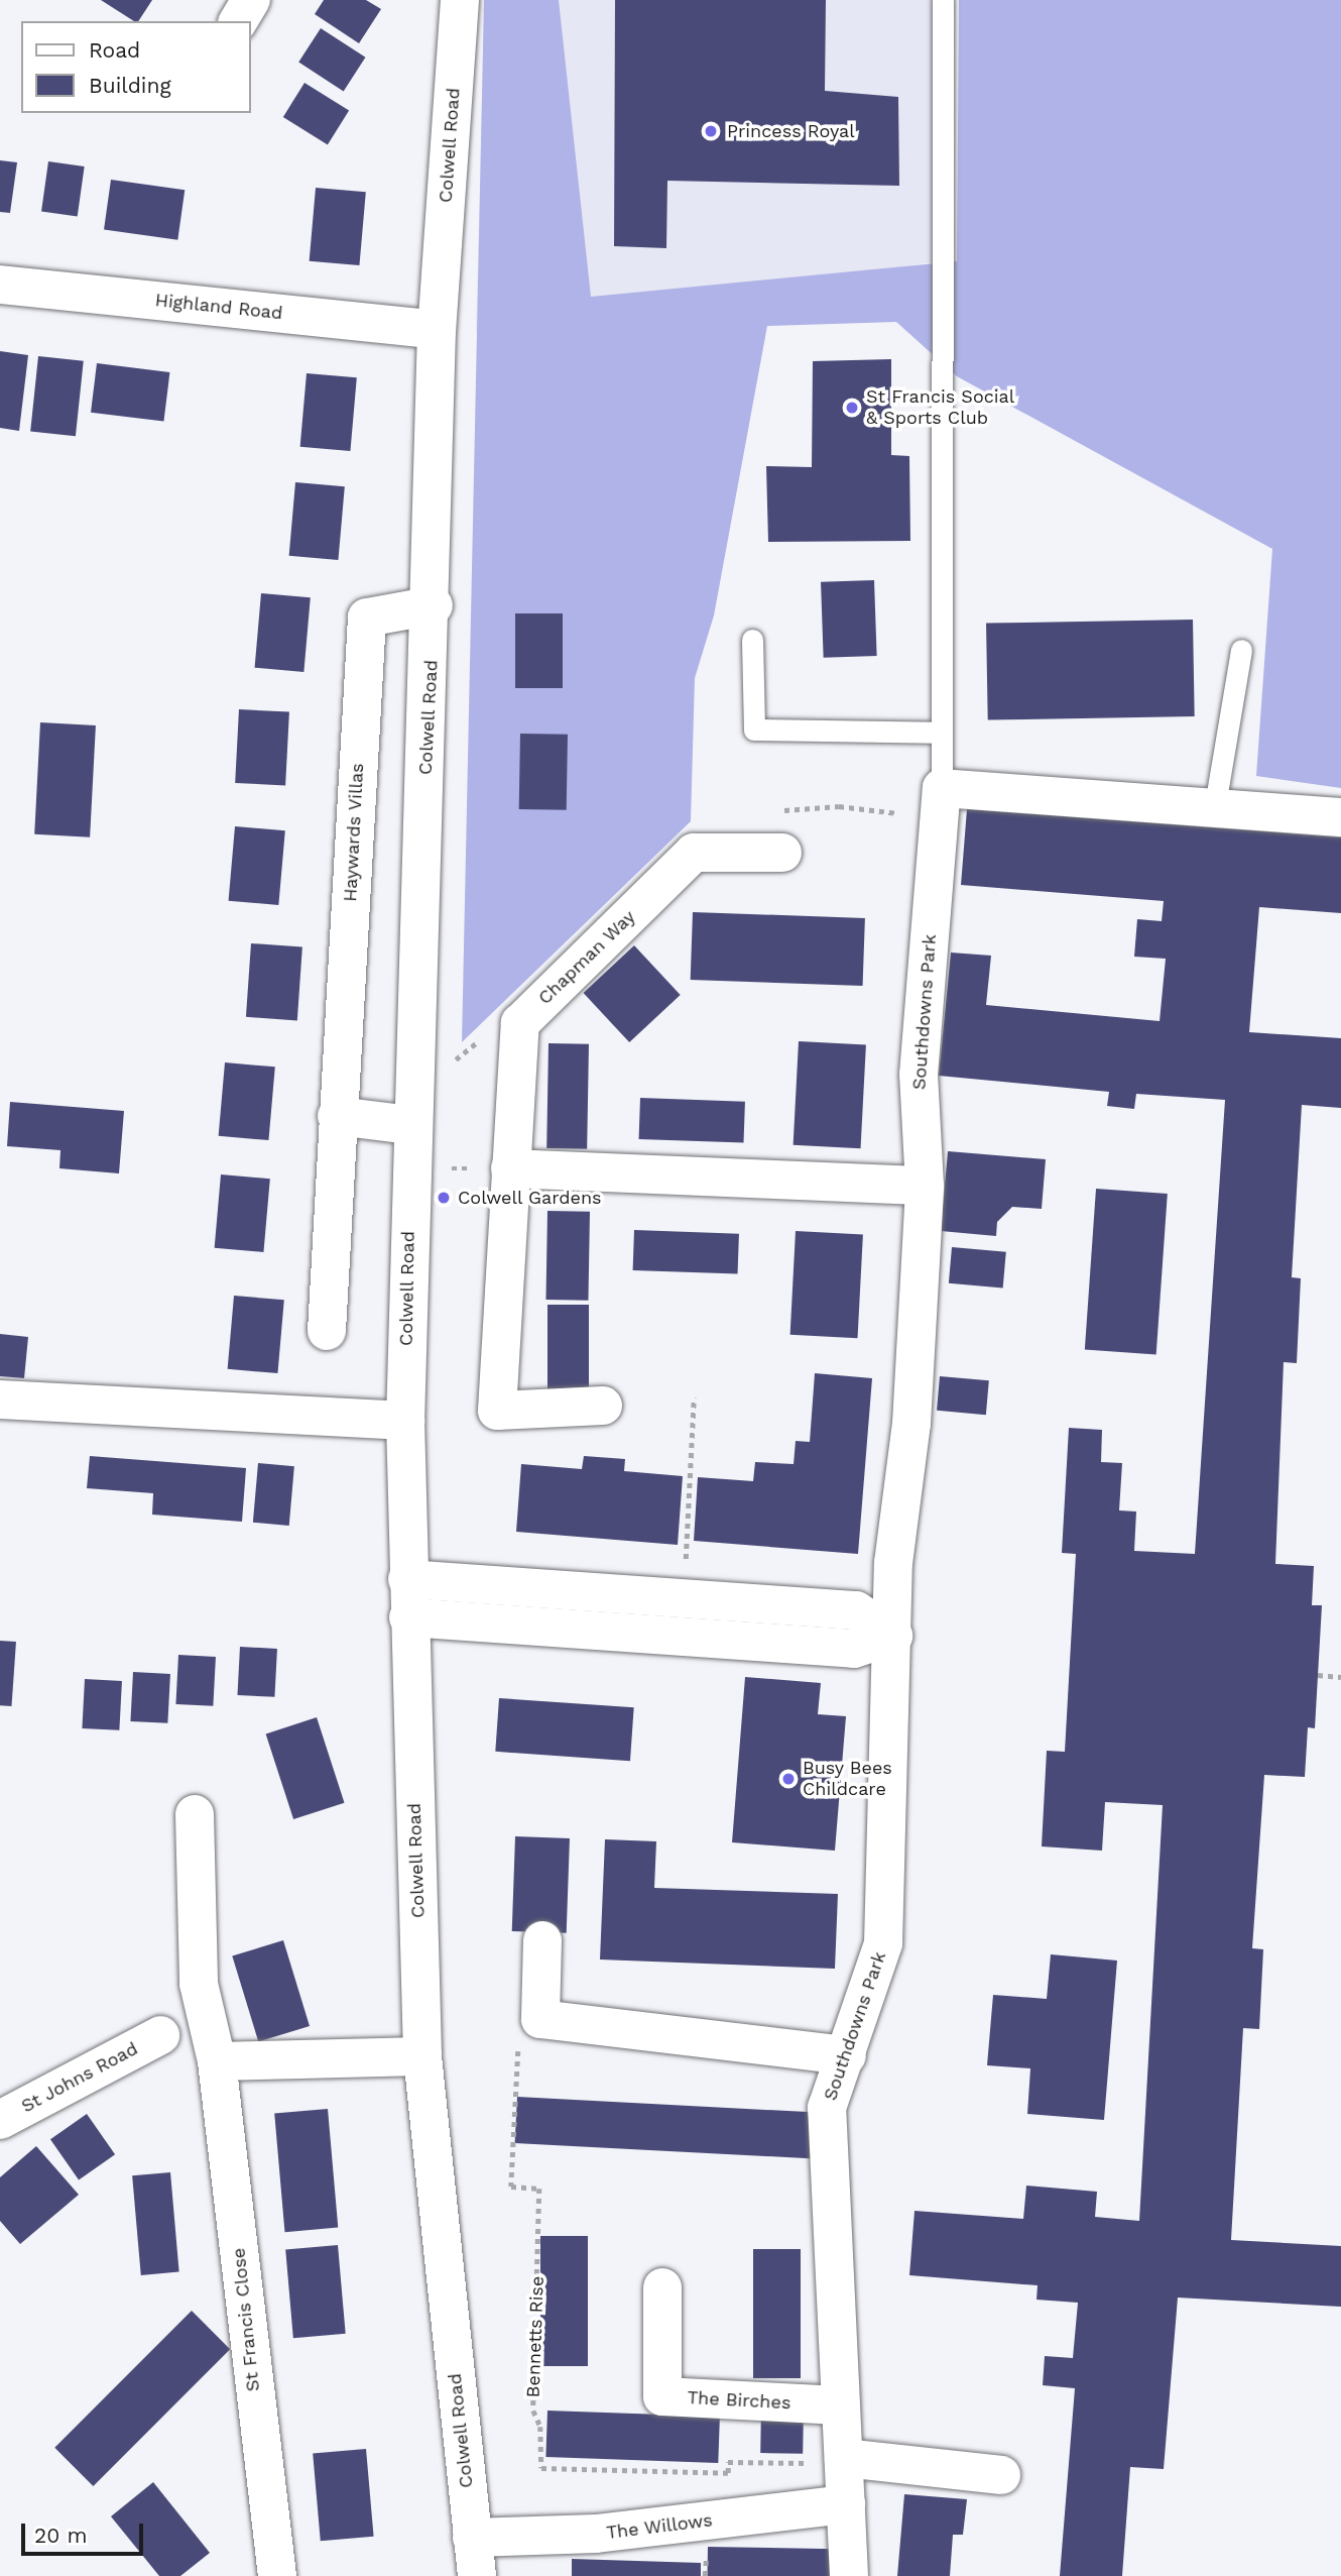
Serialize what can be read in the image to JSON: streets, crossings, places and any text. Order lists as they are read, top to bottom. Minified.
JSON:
{"streets":{"street":["Colwell Road","Highland Road","Haywards Villas","Chapman Way","Southdowns Park","St Johns Road","St Francis Close","The Birches","The Willows"],"path":["Bennetts Rise"]},"crossings":[["Colwell Road","Highland Road"],["Colwell Road","Haywards Villas"],["Colwell Road","The Willows"],["Southdowns Park","Bennetts Rise"],["Southdowns Park","The Birches"],["Southdowns Park","The Willows"]],"places":["Princess Royal","St Francis Social & Sports Club","Colwell Gardens","Busy Bees Childcare"],"legend":["Road","Building"],"scale_bar":"20 m"}
